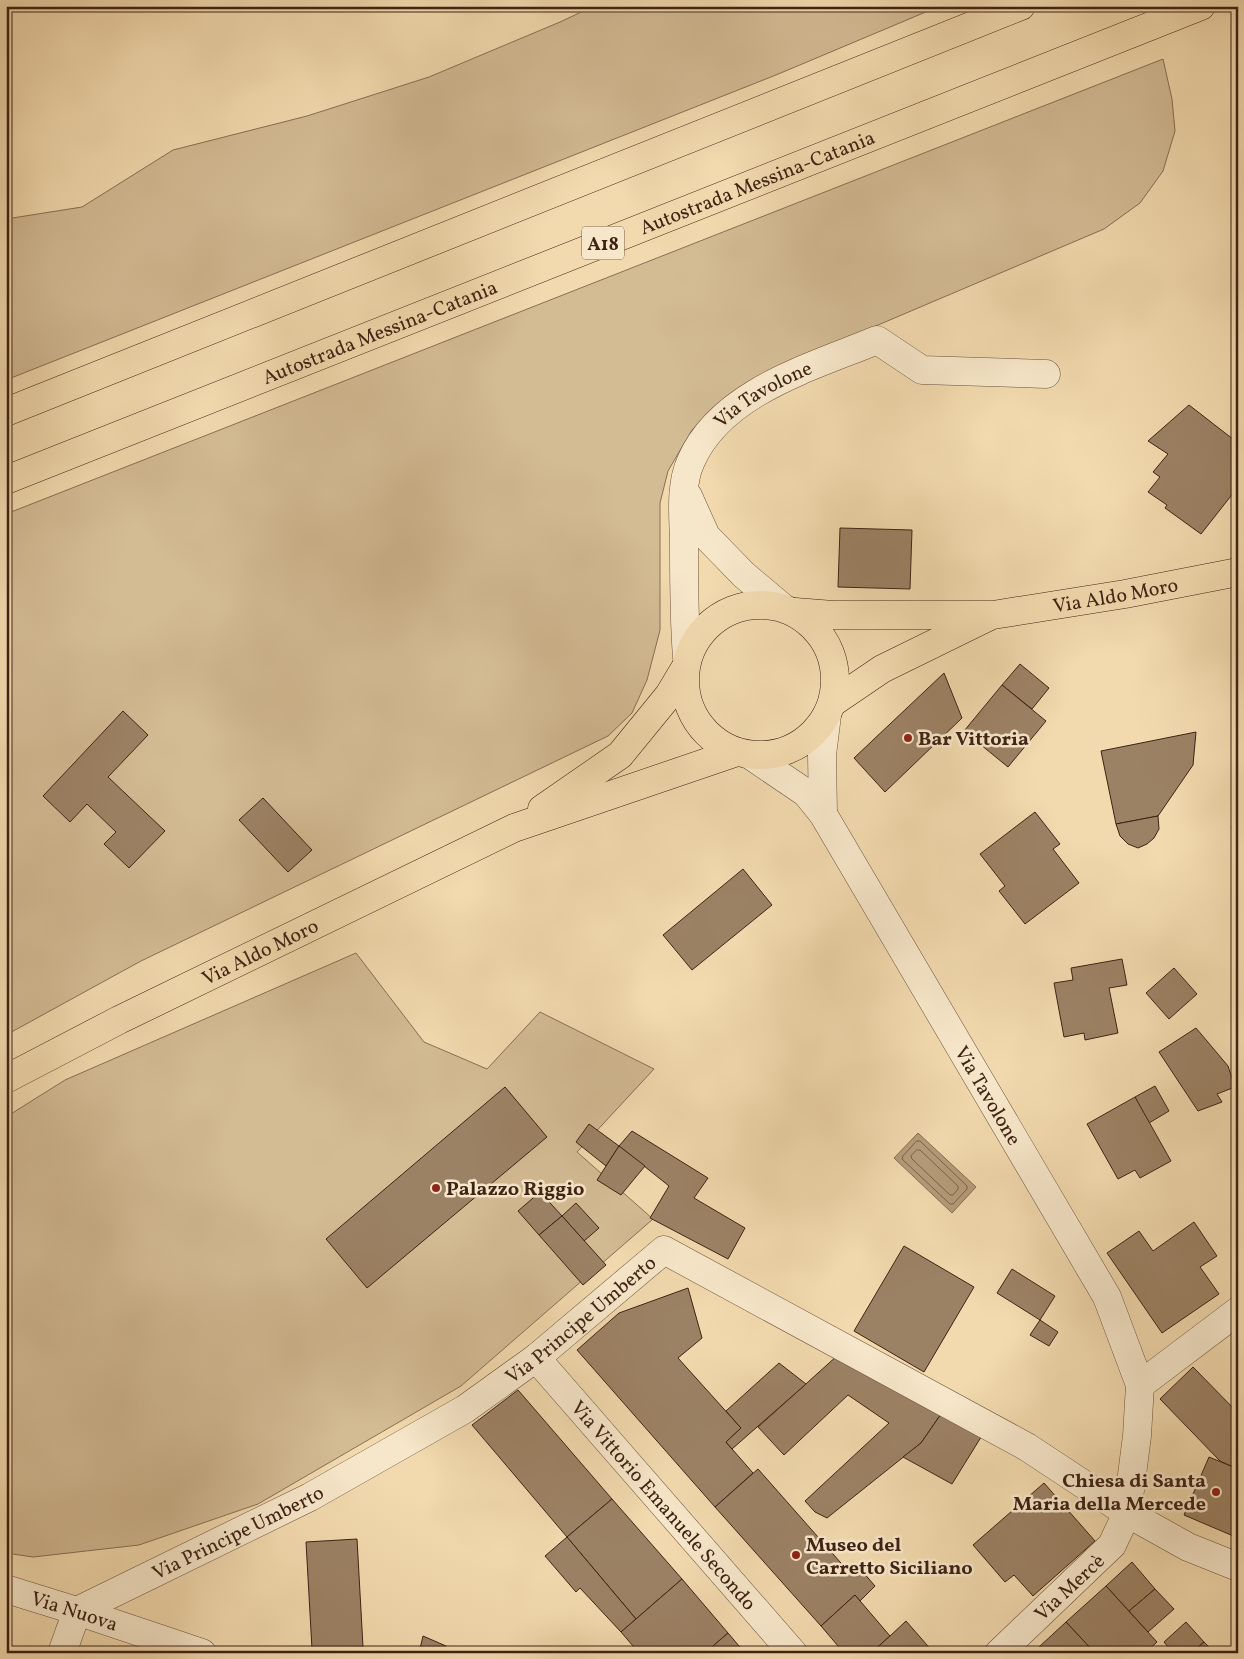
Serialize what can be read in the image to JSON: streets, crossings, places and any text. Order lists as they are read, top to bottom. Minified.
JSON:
{"streets":{"main road":["Autostrada Messina-Catania","A18","Via Aldo Moro"],"street":["Via Tavolone","Via Principe Umberto","Via Vittorio Emanuele Secondo","Via Mercè","Via Nuova"]},"crossings":[["Via Tavolone","Via Mercè"],["Via Principe Umberto","Via Vittorio Emanuele Secondo"],["Via Principe Umberto","Via Mercè"],["Via Principe Umberto","Via Nuova"]],"places":["Bar Vittoria","Palazzo Riggio","Chiesa di Santa Maria della Mercede","Museo del Carretto Siciliano"]}
